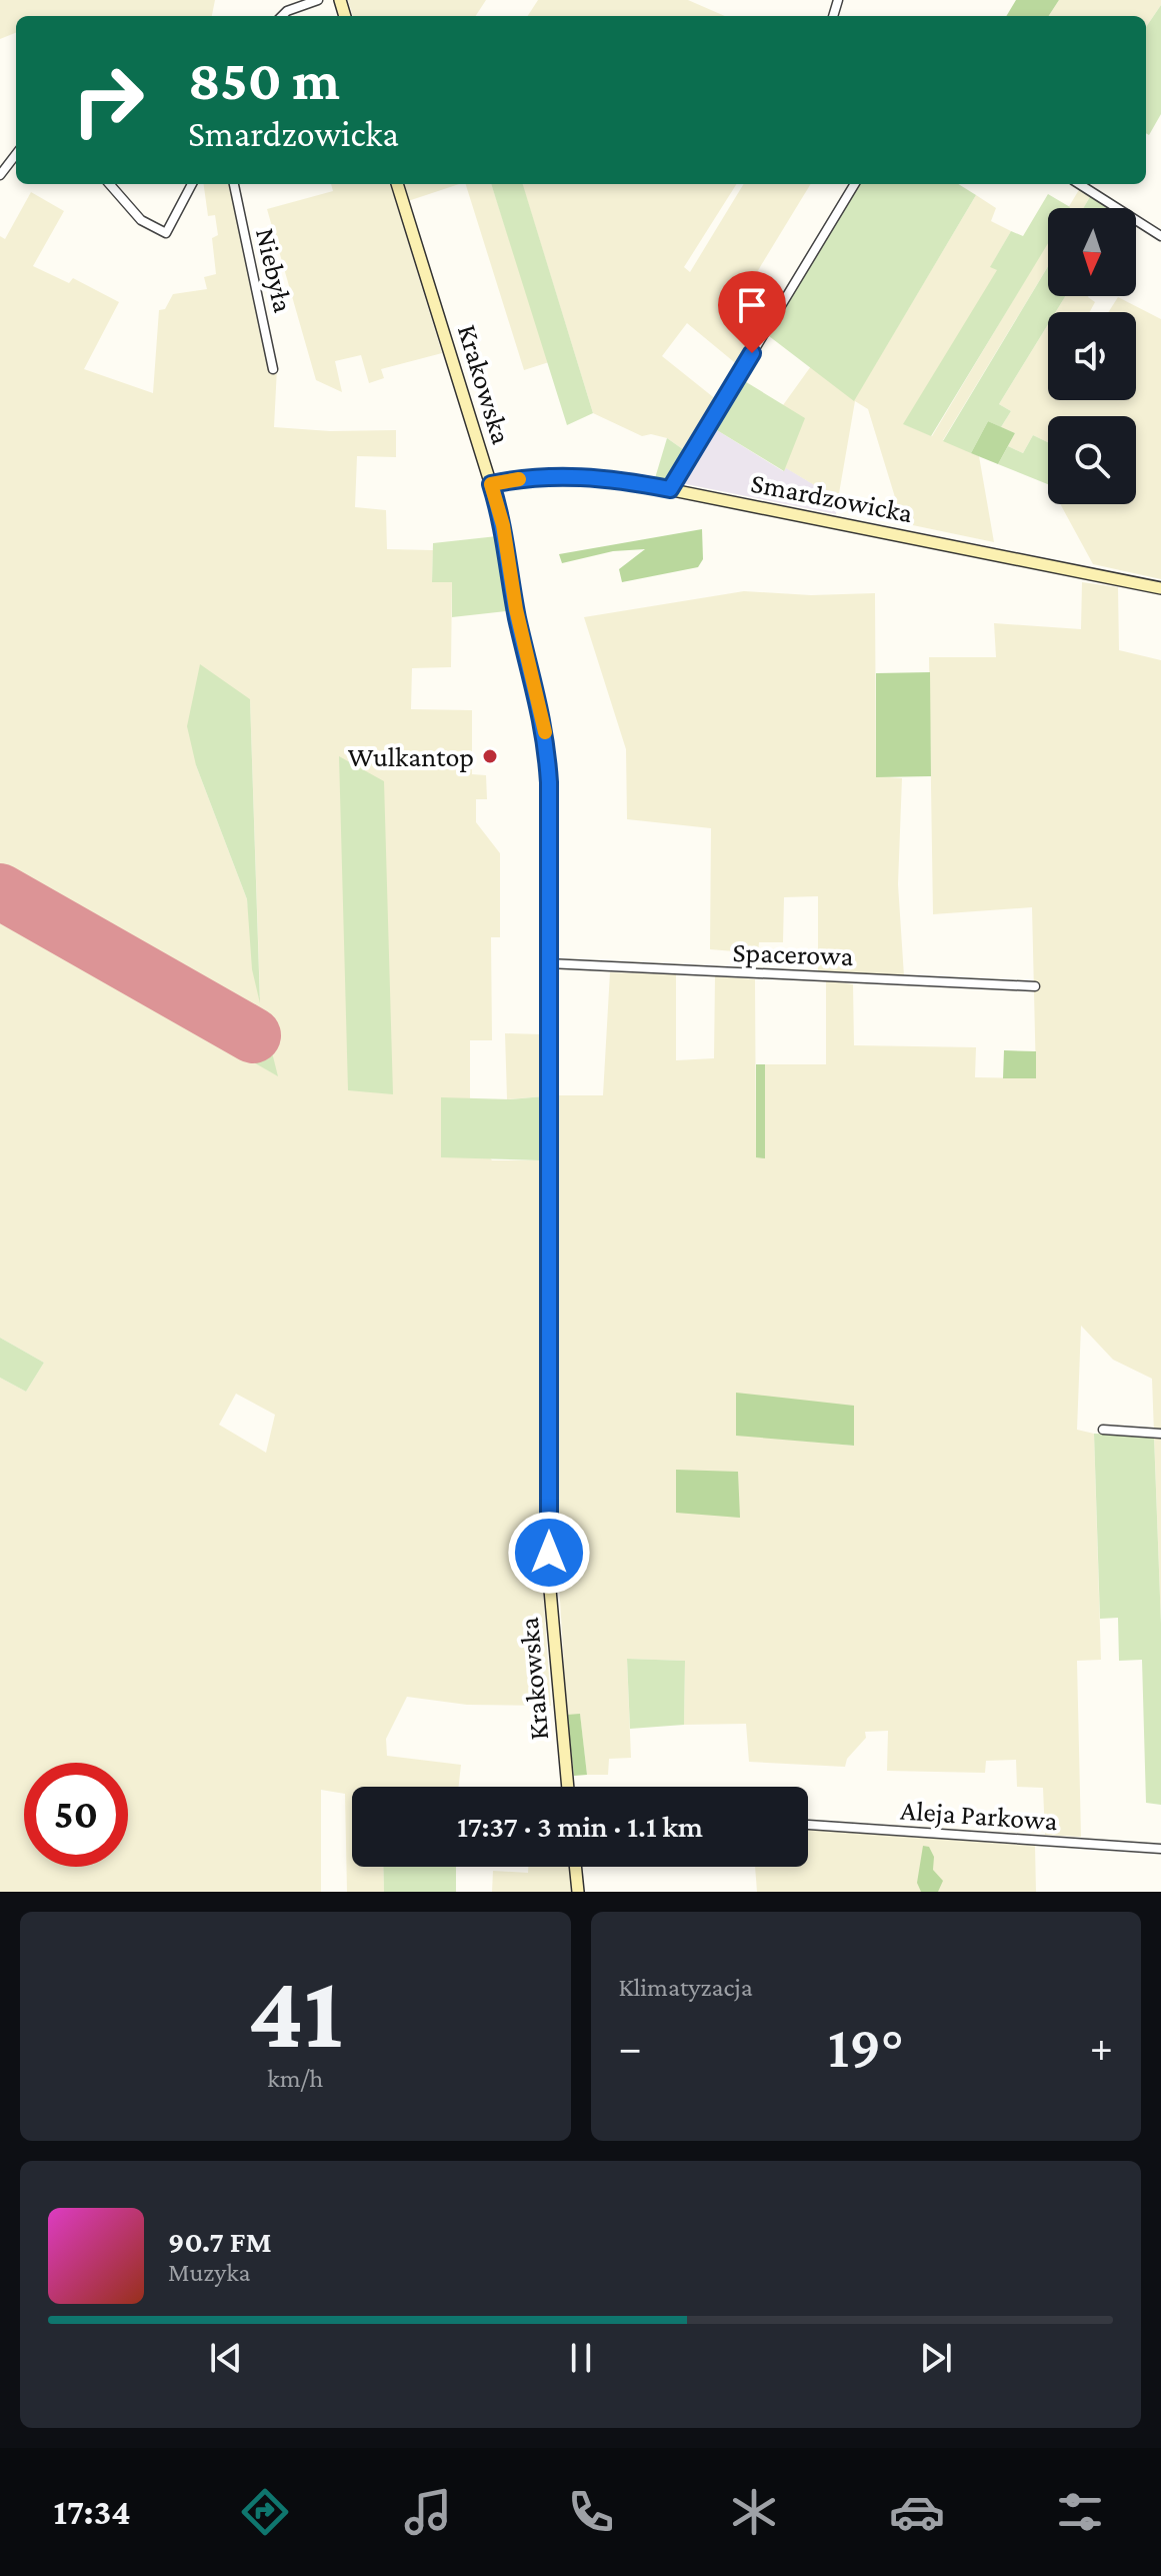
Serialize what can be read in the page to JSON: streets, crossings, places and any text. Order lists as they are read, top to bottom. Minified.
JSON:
{"streets":{"main road":["Krakowska","Smardzowicka"],"street":["Niebyła","Spacerowa","Aleja Parkowa"]},"crossings":[["Krakowska","Smardzowicka"],["Krakowska","Spacerowa"]],"places":["Wulkantop"],"north":"bottom","page":{"turn":["850 m","Smardzowicka"],"limit":"50","trip":"17:37 · 3 min · 1.1 km","tile":[["41","km/h"],"Klimatyzacja"],"heat":["−","19°","+"],"song":["90.7 FM","Muzyka"],"tabs":"17:34"}}
